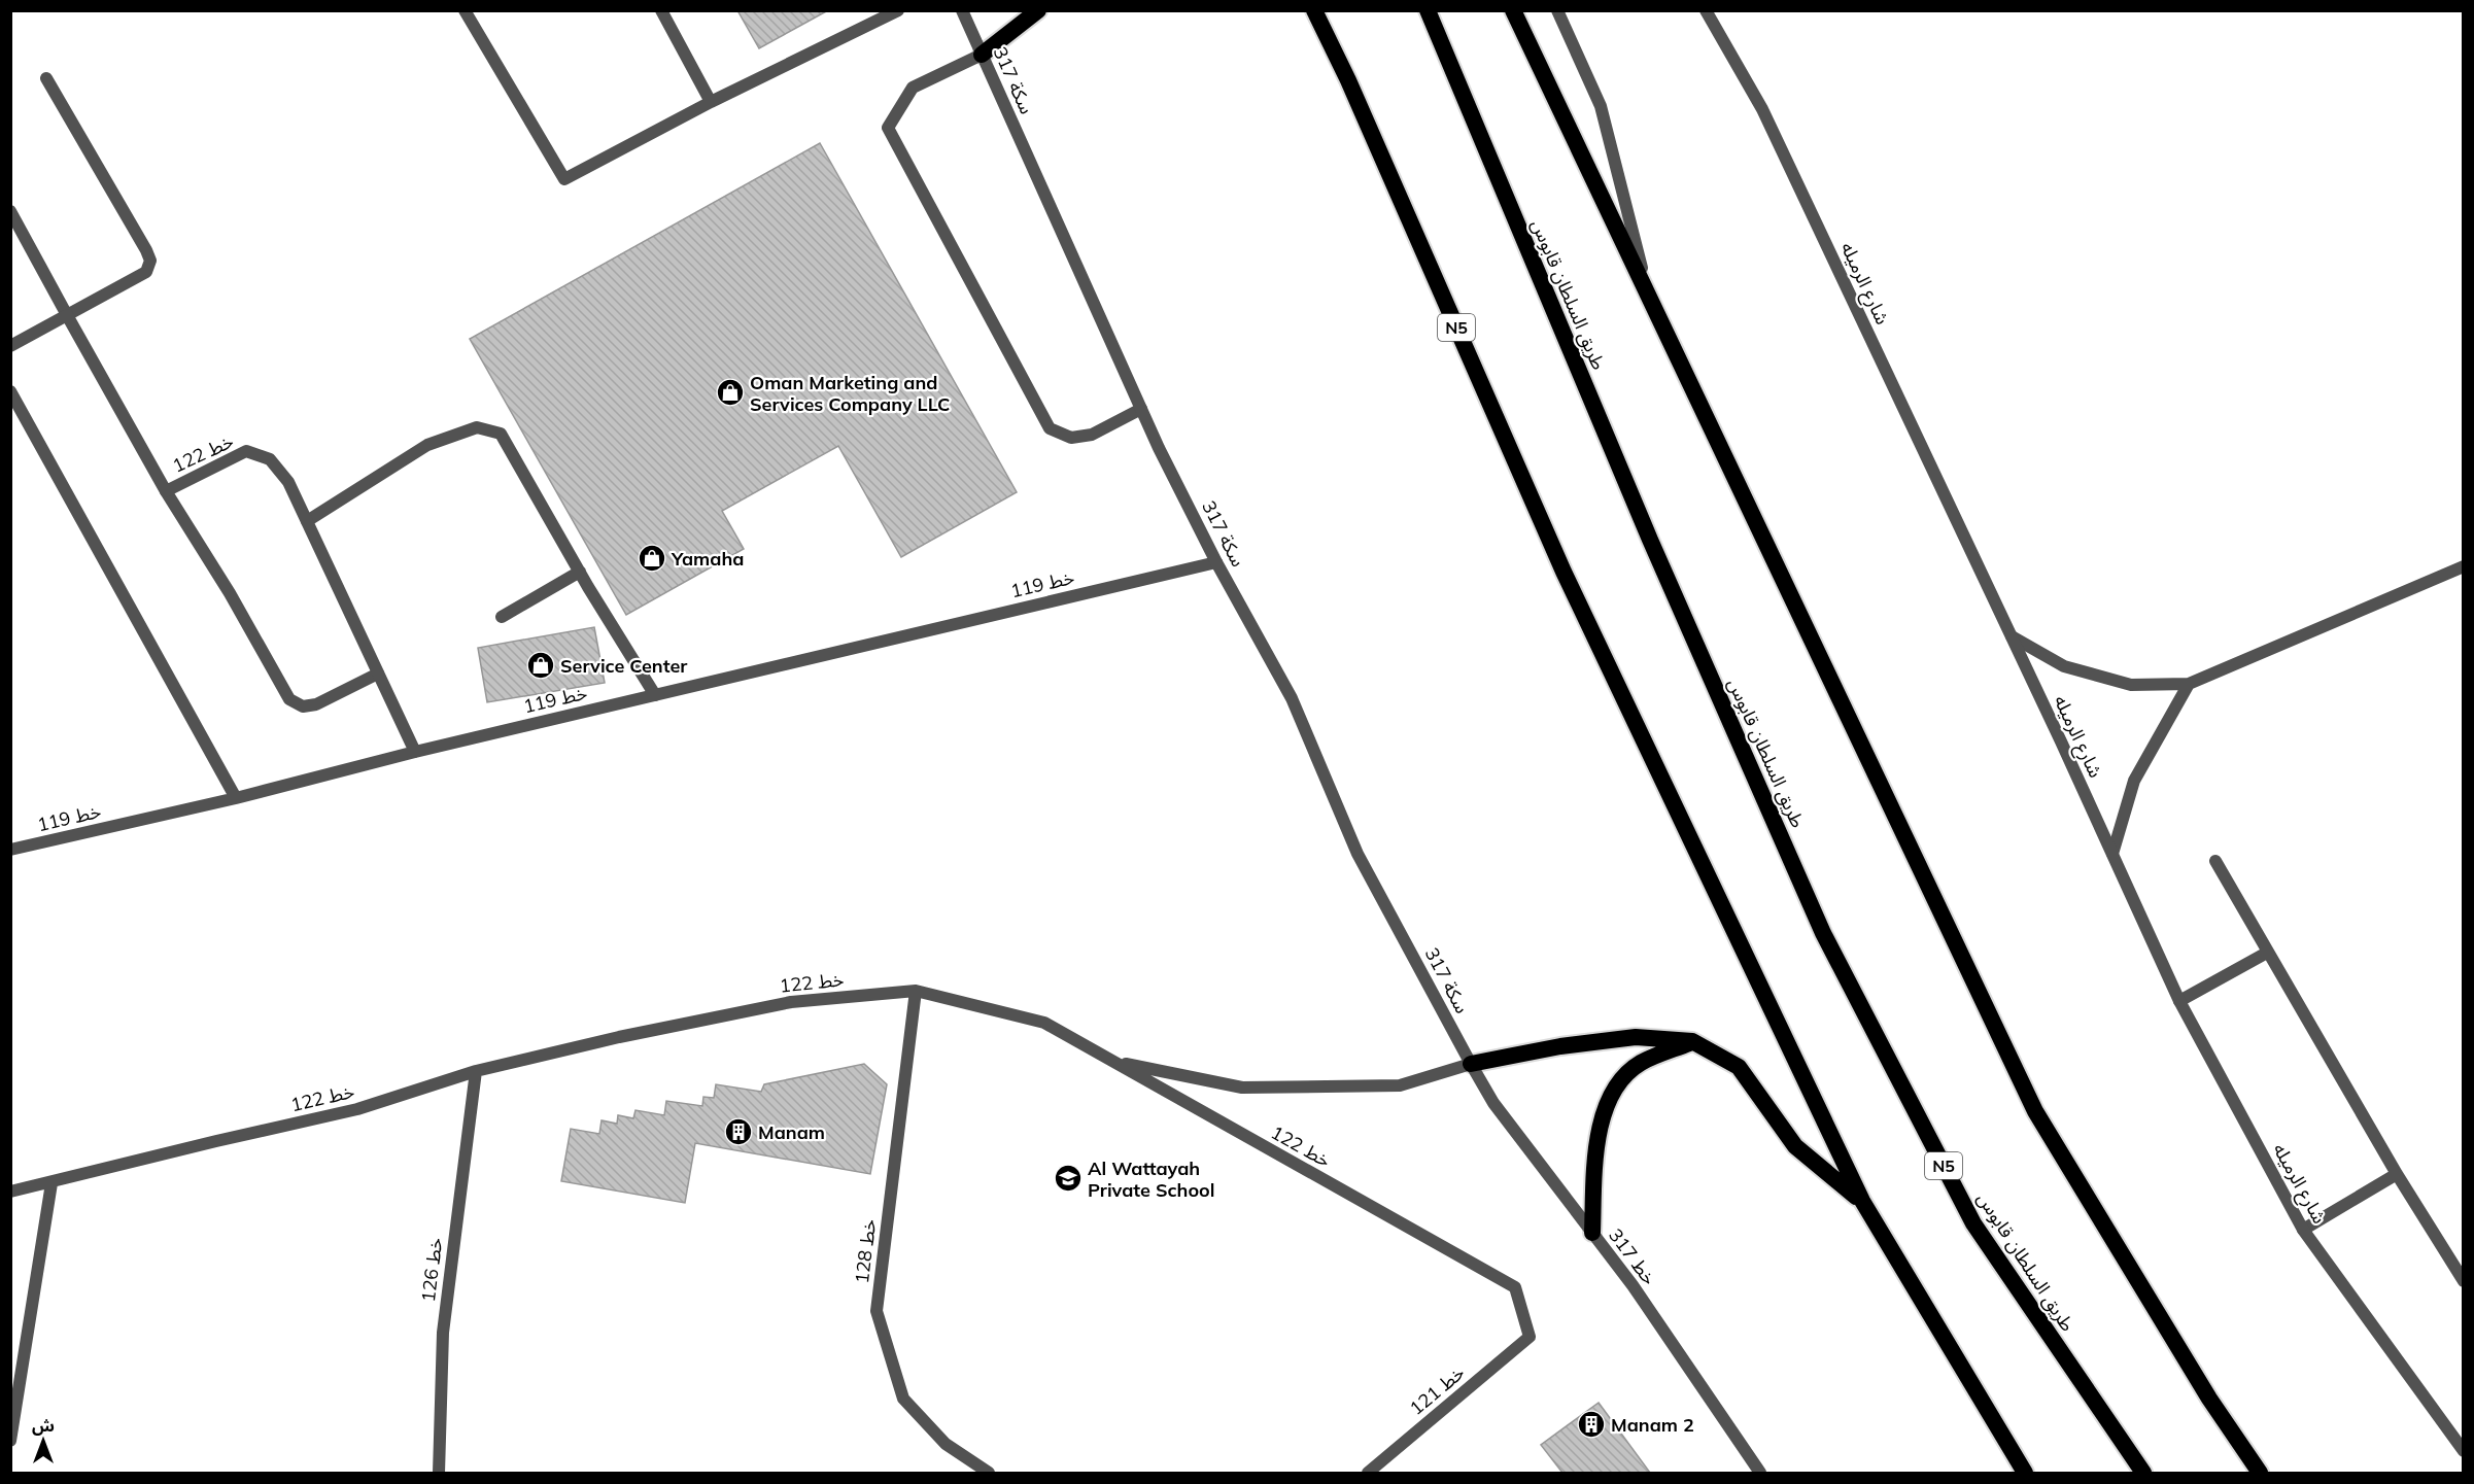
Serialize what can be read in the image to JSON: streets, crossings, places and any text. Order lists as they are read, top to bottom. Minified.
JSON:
{"streets":{"highway":["طريق السلطان قابوس","N5"],"street":["سكة 317","شارع الرميله","خط 122","خط 119","خط 128","خط 317","خط 126","خط 121"]},"crossings":[["سكة 317","خط 119"],["سكة 317","خط 317"],["خط 122","خط 119"],["خط 122","خط 128"],["خط 122","خط 126"],["خط 122","خط 121"]],"places":{"shop":["Oman Marketing and Services Company LLC","Yamaha","Service Center"],"building":["Manam","Manam 2"],"school or university":["Al Wattayah Private School"]},"north":"top"}
